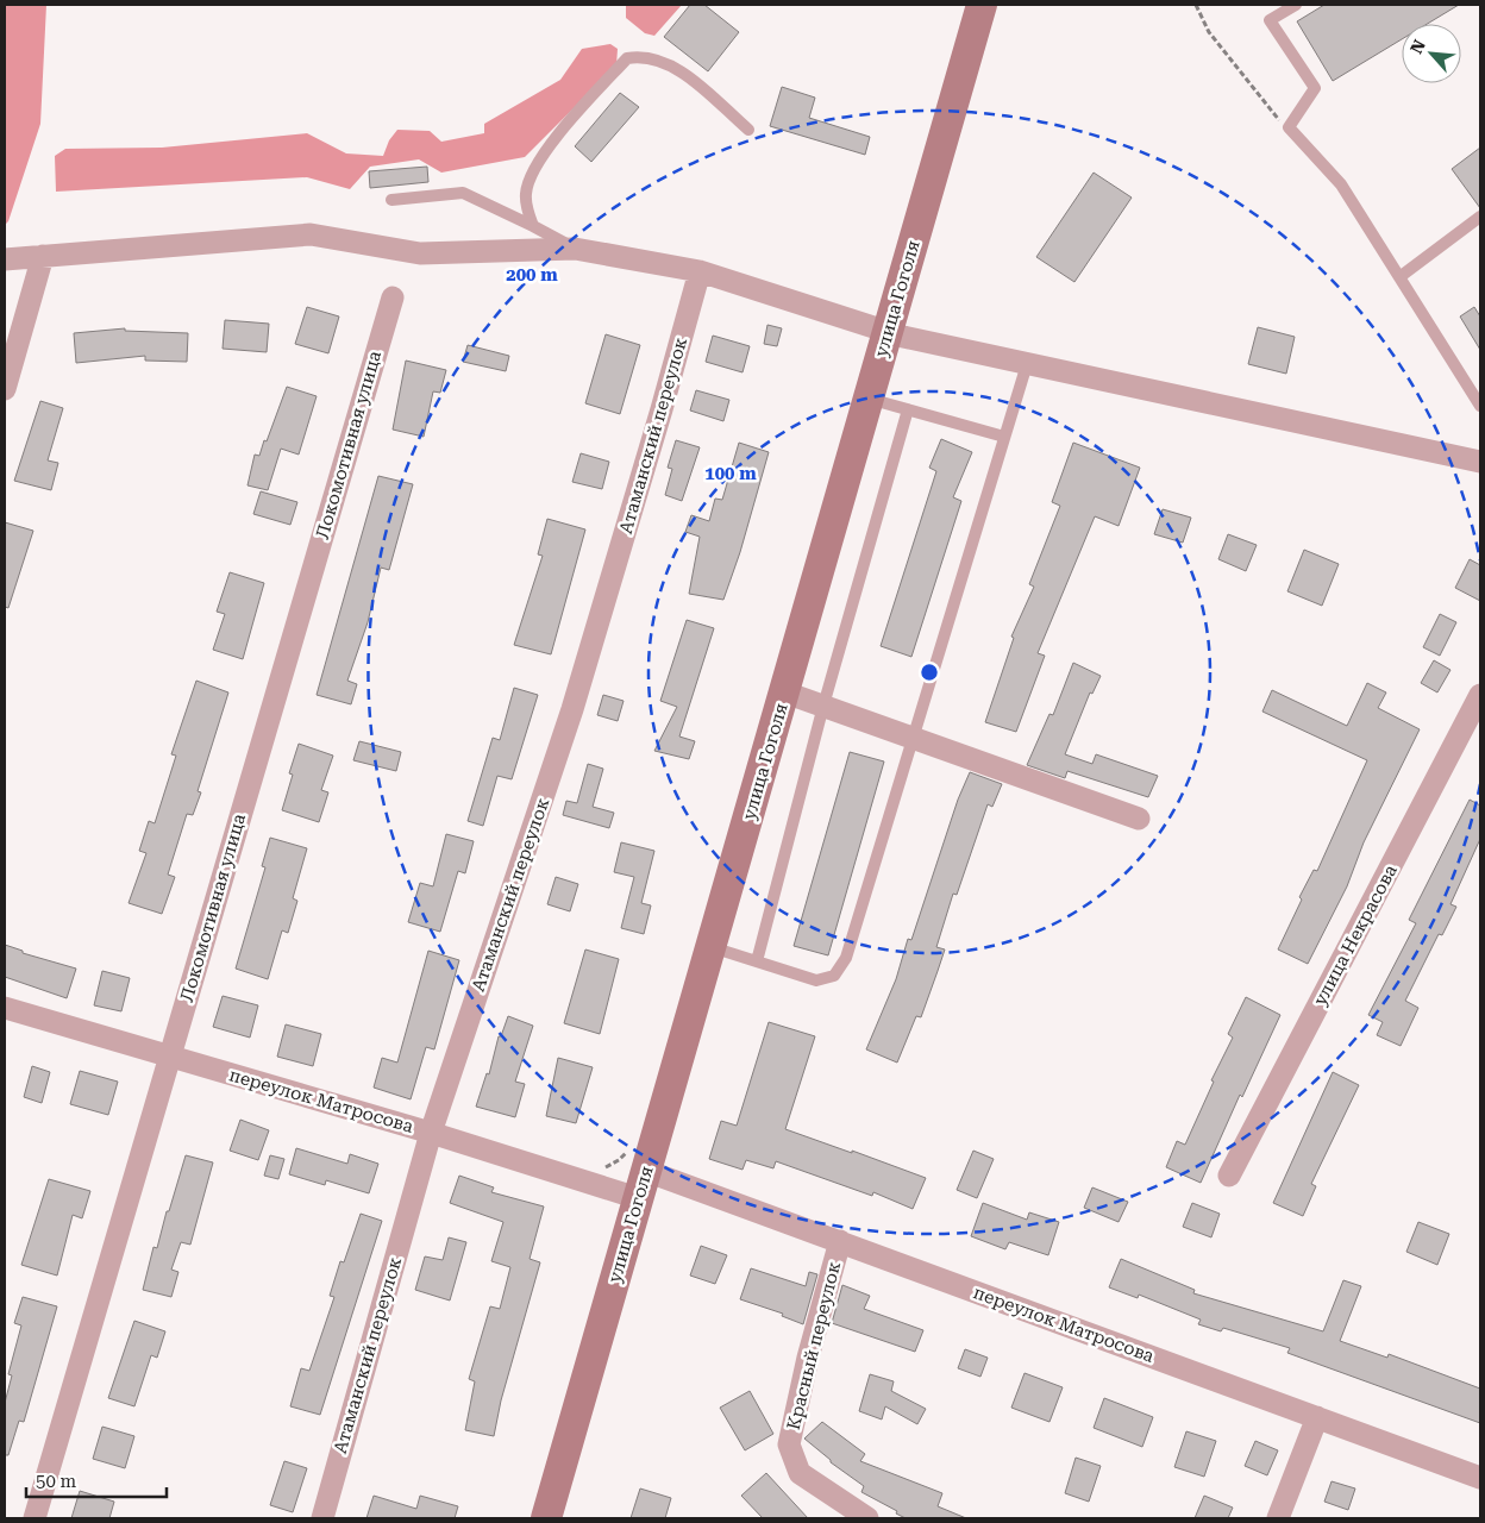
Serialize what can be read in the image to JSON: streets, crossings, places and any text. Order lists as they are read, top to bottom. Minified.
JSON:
{"streets":{"main road":["улица Гоголя"],"street":["Атаманский переулок","Локомотивная улица","улица Некрасова","переулок Матросова","Красный переулок"]},"crossings":[["улица Гоголя","переулок Матросова"],["Атаманский переулок","переулок Матросова"],["Локомотивная улица","переулок Матросова"],["переулок Матросова","Красный переулок"]],"scale_bar":"50 m","north":"top left","rings":["200 m","100 m"]}
